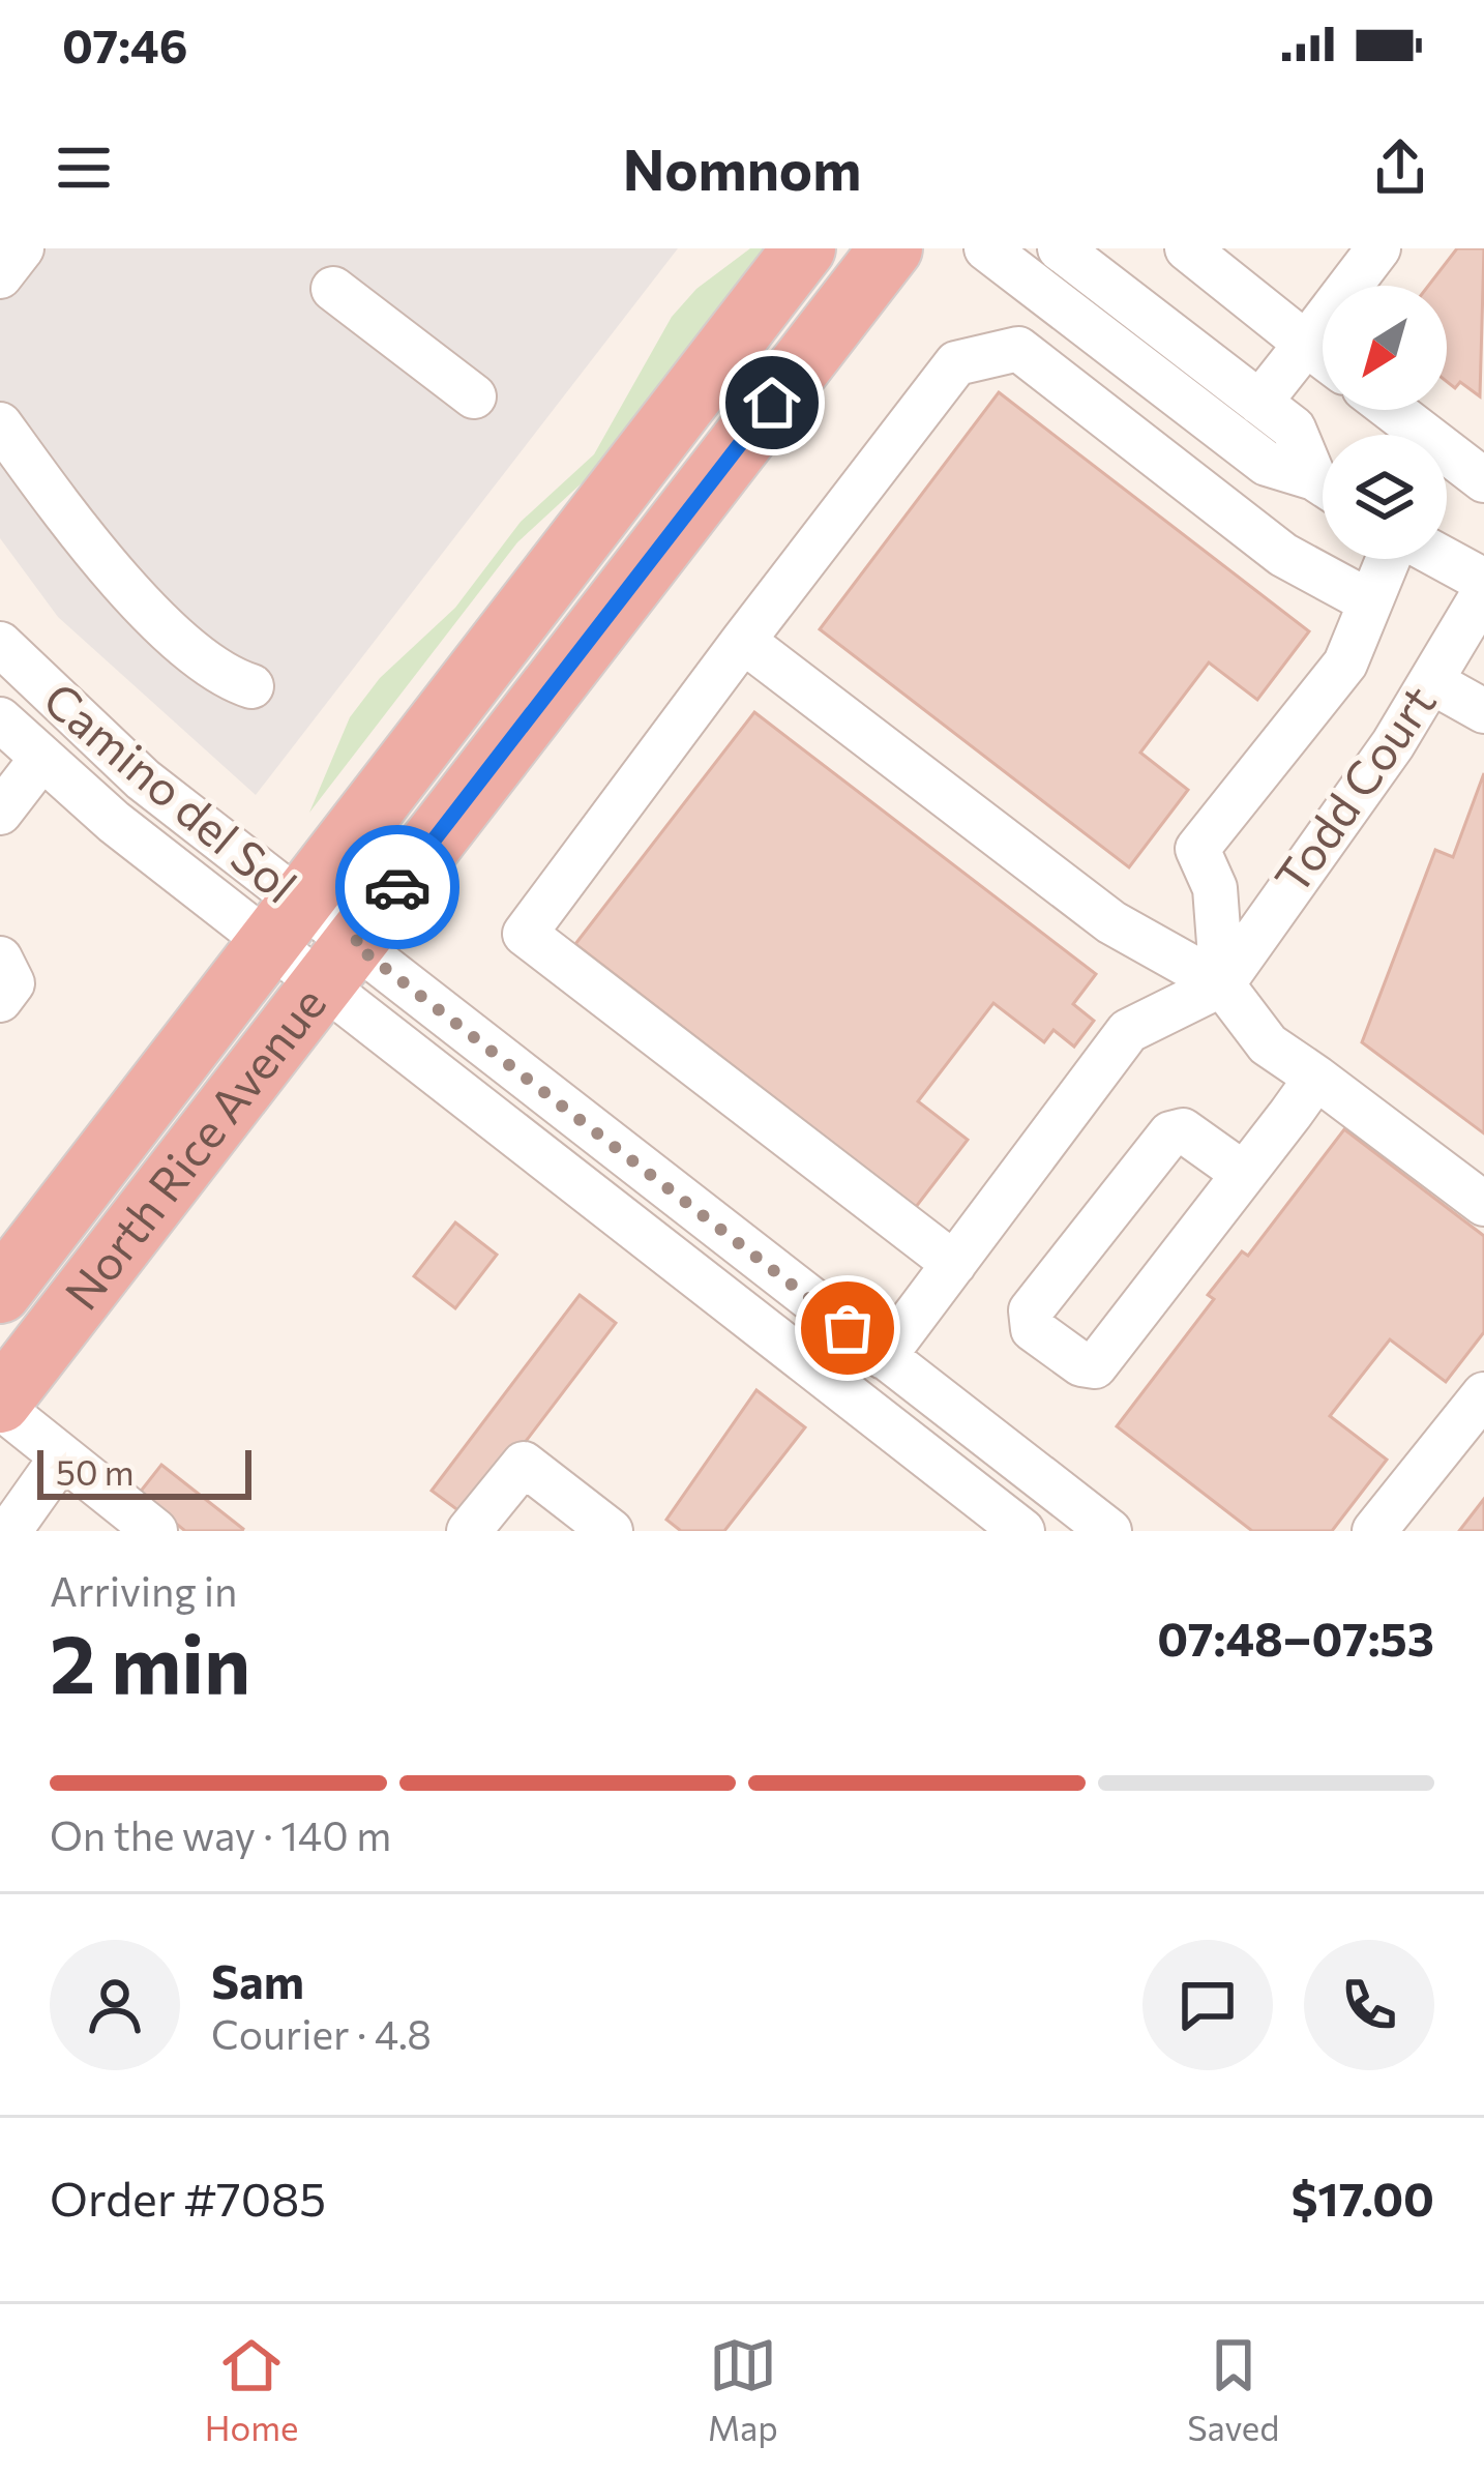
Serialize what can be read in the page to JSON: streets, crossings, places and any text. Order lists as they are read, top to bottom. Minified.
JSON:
{"streets":{"highway":["North Rice Avenue"],"street":["Todd Court","Camino del Sol"]},"crossings":[["Camino del Sol","North Rice Avenue"]],"scale_bar":"50 m","north":"bottom left","page":{"status":"07:46","header":"Nomnom","scale":"50 m","heading":["2 min","Arriving in","07:48–07:53"],"panel":["Sam","Courier · 4.8","Order #7085","$17.00"],"bar":"On the way · 140 m","tabs":["Home","Map","Saved"]}}
